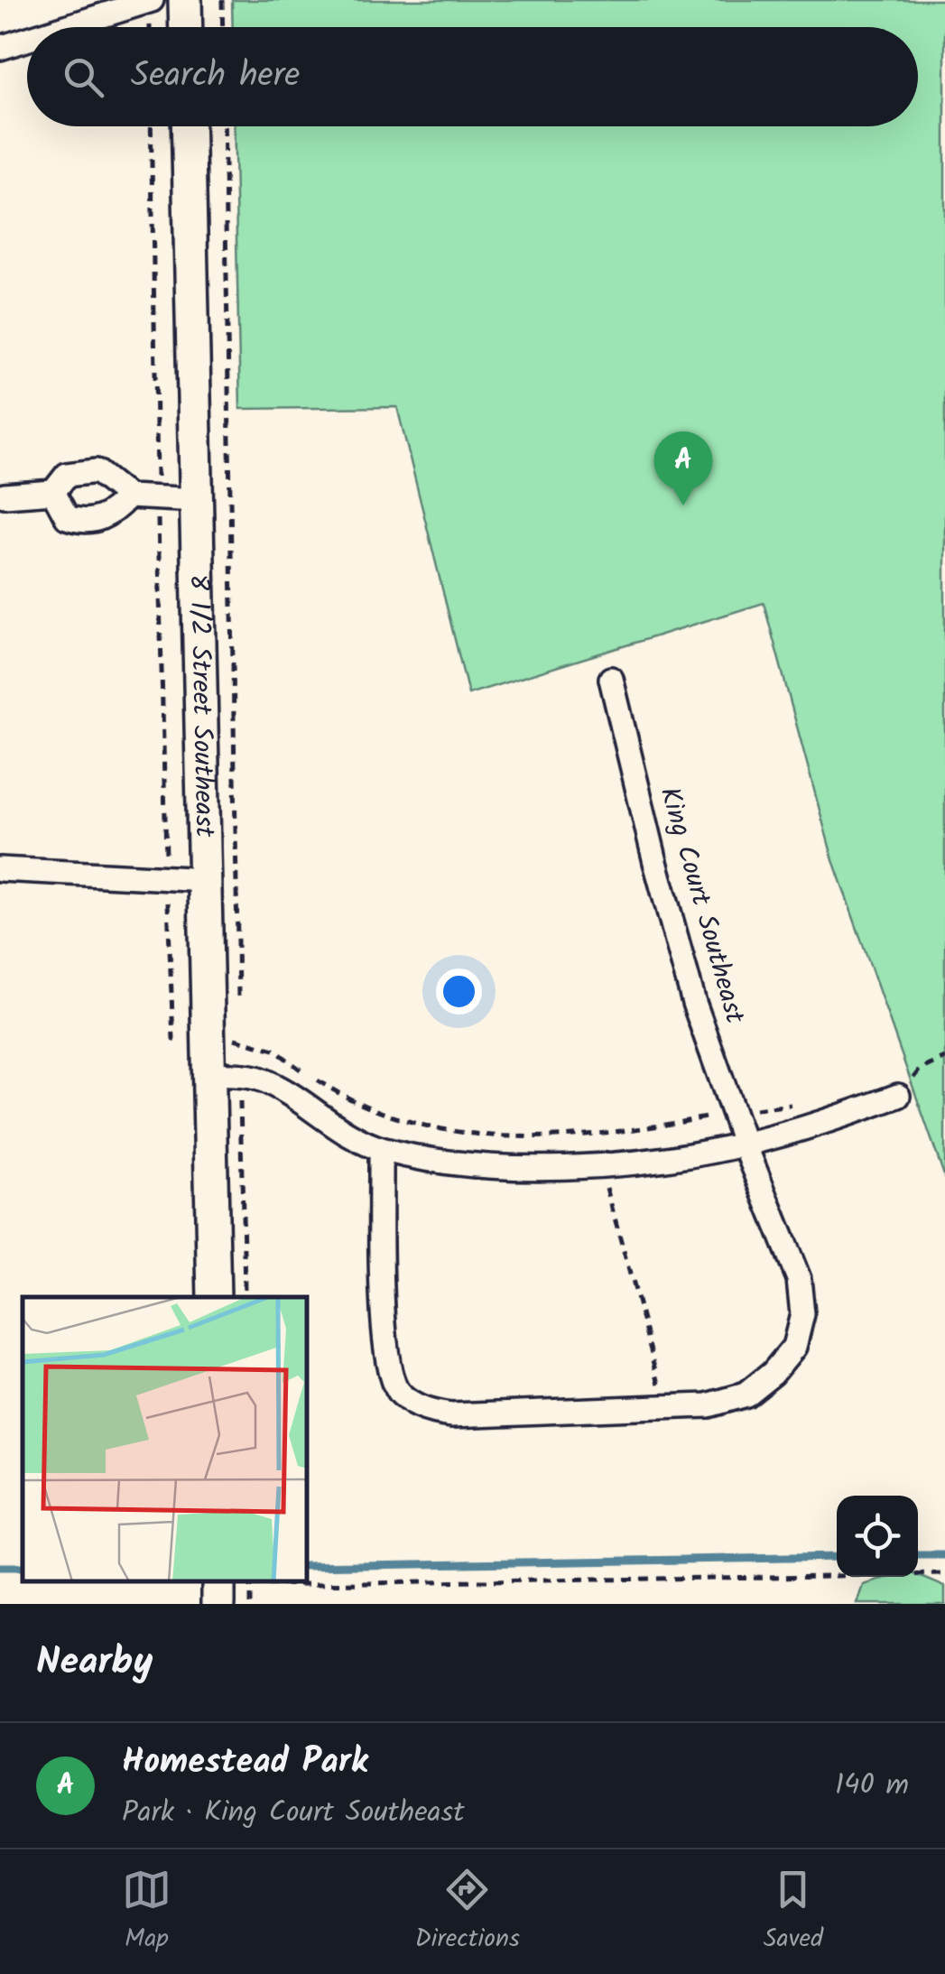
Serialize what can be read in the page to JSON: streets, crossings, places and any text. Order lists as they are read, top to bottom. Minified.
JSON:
{"streets":{"street":["8 1/2 Street Southeast","King Court Southeast"]},"page":{"search":"Search here","pins":"A","heading":"Nearby","list":[{"mark":"A","name":"Homestead Park","note":"Park · King Court Southeast","value":"140 m"}],"nav":["Map","Directions","Saved"]}}
